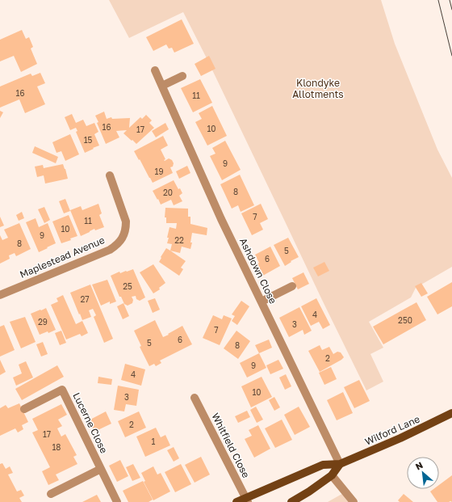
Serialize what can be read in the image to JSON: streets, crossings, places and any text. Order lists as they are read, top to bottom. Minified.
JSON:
{"streets":{"main road":["Wilford Lane"],"street":["Maplestead Avenue","Ashdown Close","Lucerne Close","Whitfield Close"]},"crossings":[["Ashdown Close","Wilford Lane"],["Wilford Lane","Whitfield Close"]],"parks":["Klondyke Allotments"],"house_numbers":["16","11","16","10","17","15","9","19","8","20","7","11","10","9","22","8","5","6","25","27","4","250","29","3","7","6","5","8","2","9","4","10","3","2","17","1","18"],"north":"top left"}
